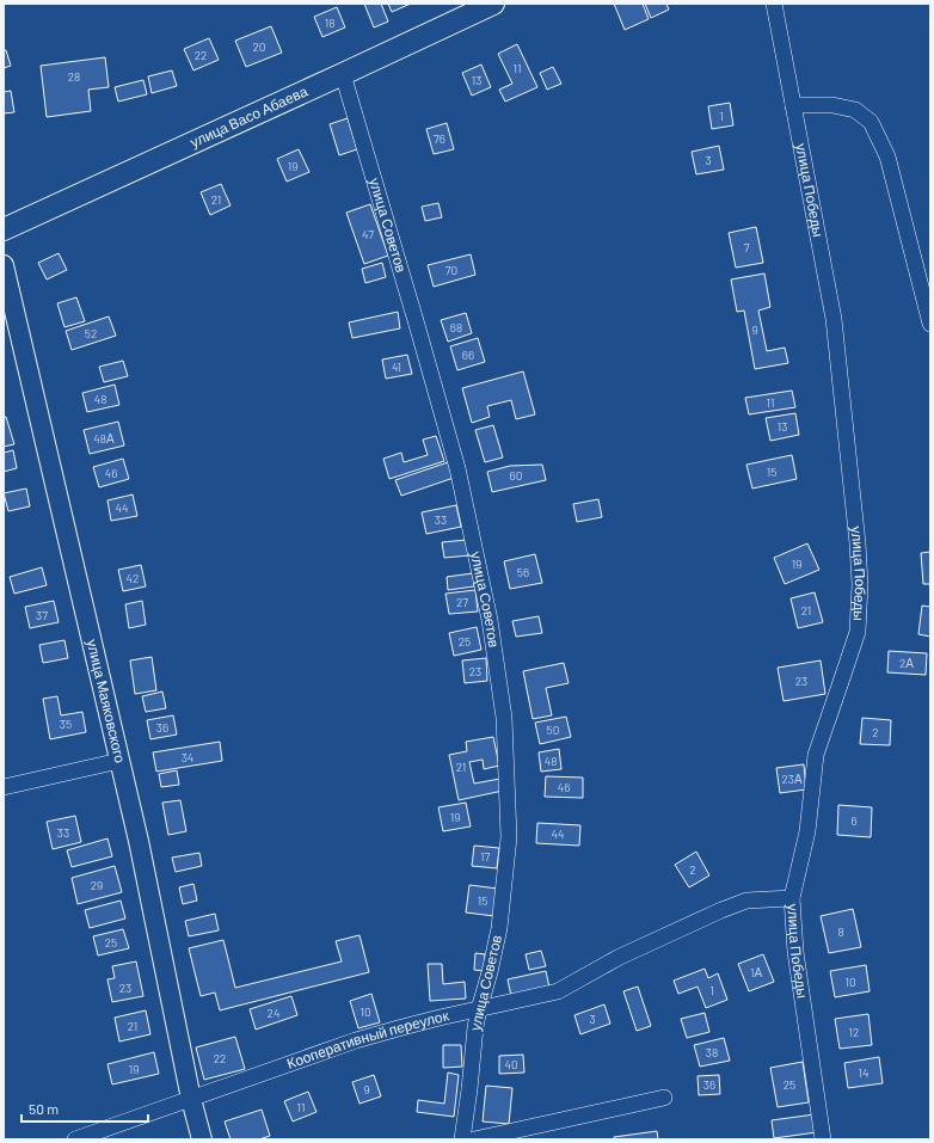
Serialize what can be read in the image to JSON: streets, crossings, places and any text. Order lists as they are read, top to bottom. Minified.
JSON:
{"streets":{"main road":["улица Васо Абаева"],"street":["улица Победы","улица Советов","улица Маяковского","Кооперативный переулок"]},"crossings":[["улица Васо Абаева","улица Советов"],["улица Победы","Кооперативный переулок"],["улица Советов","Кооперативный переулок"],["улица Маяковского","Кооперативный переулок"]],"house_numbers":["18","20","22","11","28","13","1","76","3","19","21","47","7","70","68","9","52","66","41","48","11","13","48А","15","46","60","44","33","19","56","42","27","21","37","25","2А","23","23","35","36","50","2","34","48","21","23А","46","19","6","33","44","17","2","29","15","8","25","1А","10","23","1","10","24","3","21","12","38","22","40","19","14","36","25","9","11"],"scale_bar":"50 m"}
